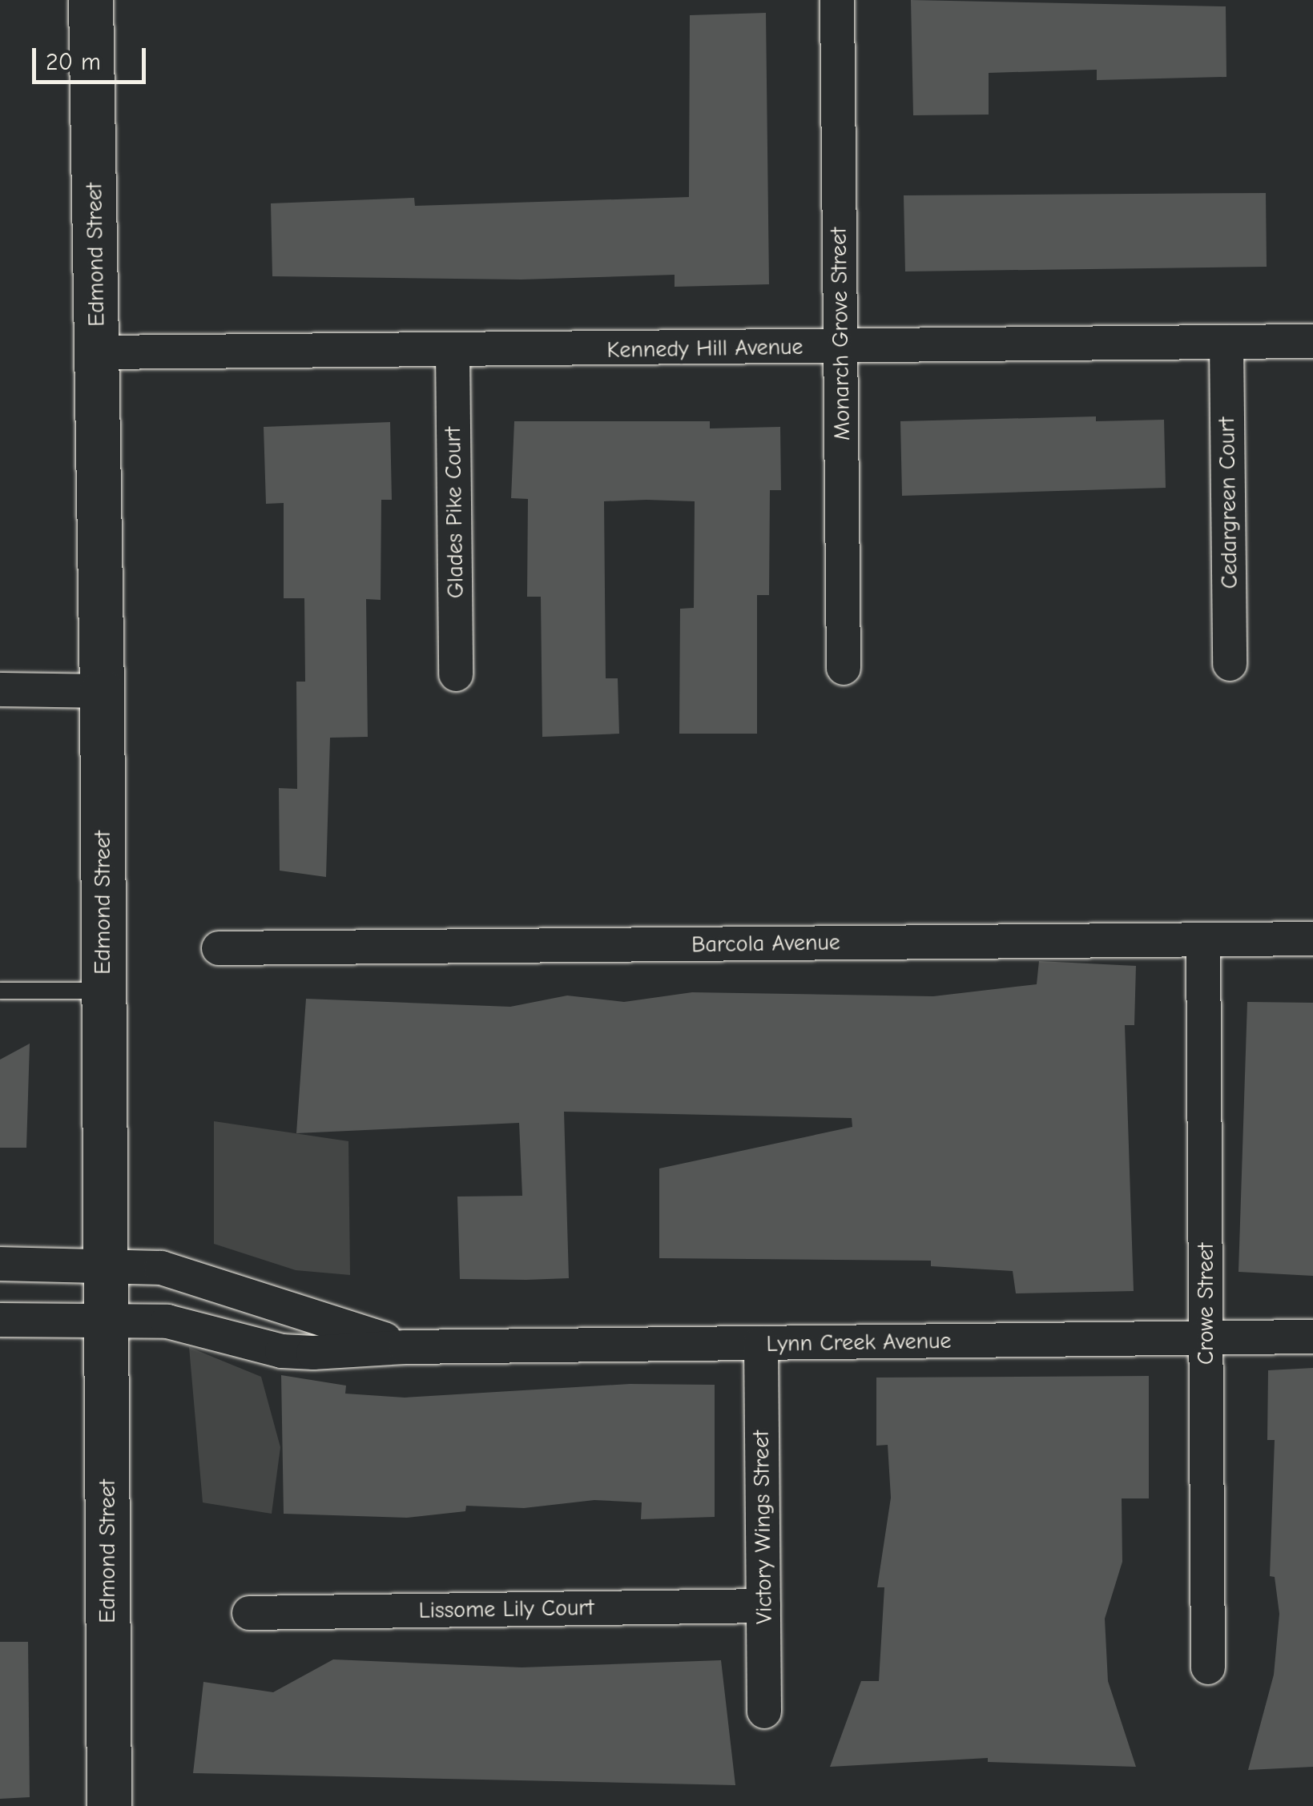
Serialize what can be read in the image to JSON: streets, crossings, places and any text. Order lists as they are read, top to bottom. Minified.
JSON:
{"streets":{"street":["Edmond Street","Monarch Grove Street","Kennedy Hill Avenue","Cedargreen Court","Glades Pike Court","Barcola Avenue","Crowe Street","Lynn Creek Avenue","Victory Wings Street","Lissome Lily Court"]},"crossings":[["Edmond Street","Kennedy Hill Avenue"],["Edmond Street","Lynn Creek Avenue"],["Monarch Grove Street","Kennedy Hill Avenue"],["Kennedy Hill Avenue","Cedargreen Court"],["Kennedy Hill Avenue","Glades Pike Court"],["Barcola Avenue","Crowe Street"],["Crowe Street","Lynn Creek Avenue"],["Lynn Creek Avenue","Victory Wings Street"],["Victory Wings Street","Lissome Lily Court"]],"scale_bar":"20 m"}
